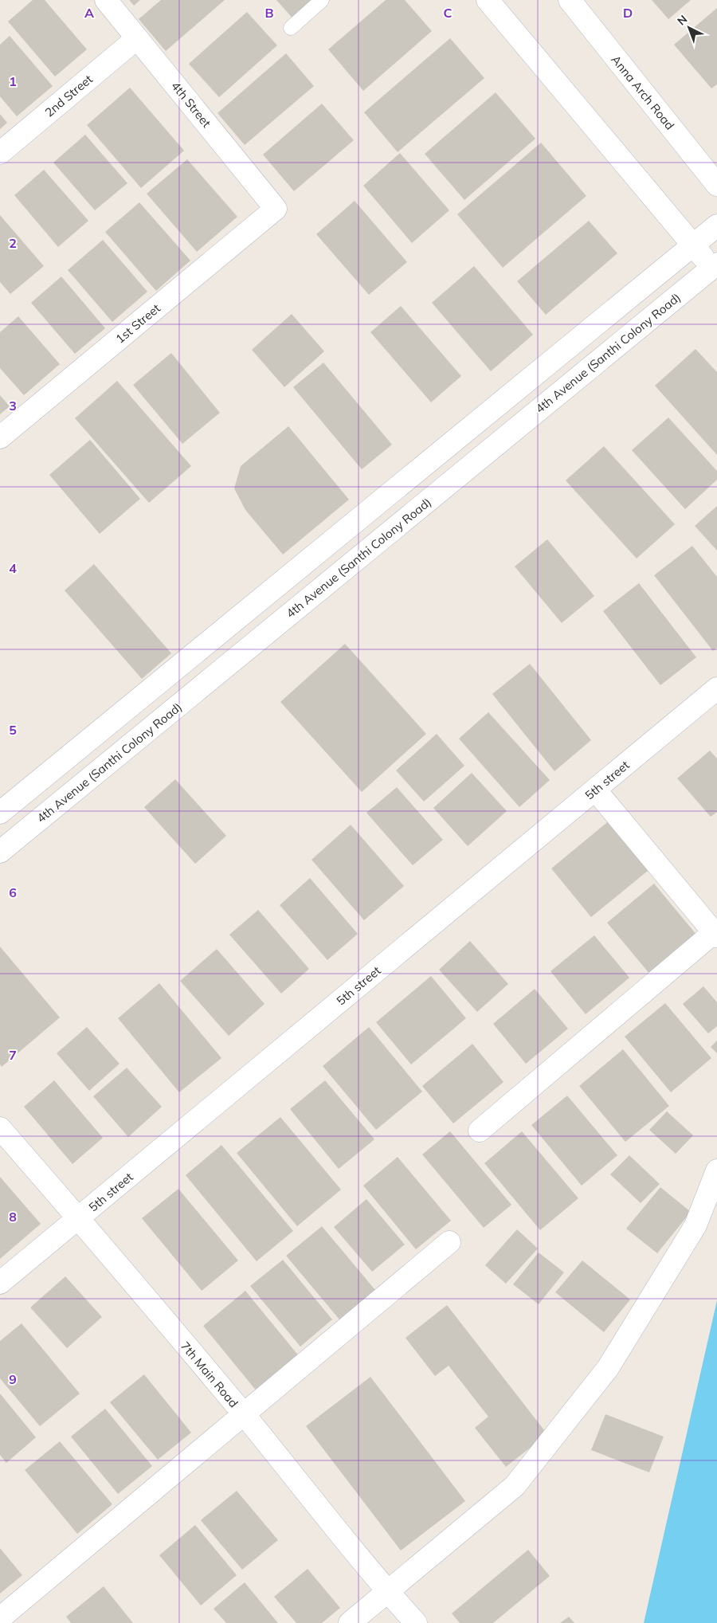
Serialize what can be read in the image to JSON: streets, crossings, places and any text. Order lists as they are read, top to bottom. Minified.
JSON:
{"streets":{"street":["Anna Arch Road","2nd Street","4th Street","1st Street","4th Avenue (Santhi Colony Road)","5th street","7th Main Road"]},"crossings":[["2nd Street","4th Street"],["4th Street","1st Street"],["5th street","7th Main Road"]],"north":"top left","grid":{"columns":["A","B","C","D"],"rows":["1","2","3","4","5","6","7","8","9"]}}
